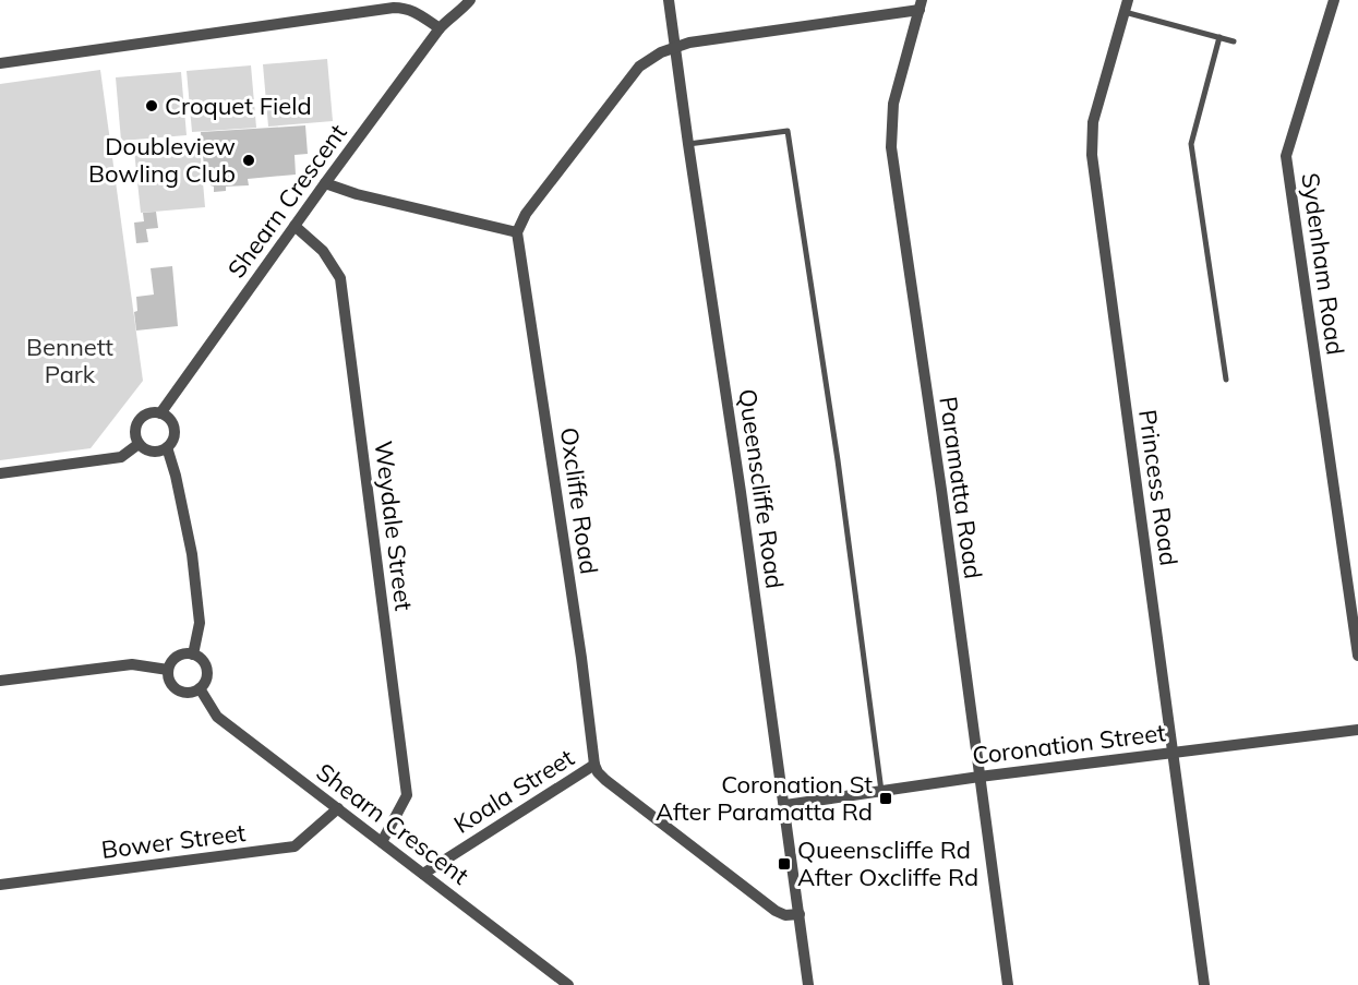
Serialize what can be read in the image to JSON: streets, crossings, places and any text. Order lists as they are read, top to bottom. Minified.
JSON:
{"streets":{"street":["Shearn Crescent","Sydenham Road","Paramatta Road","Princess Road","Queenscliffe Road","Oxcliffe Road","Weydale Street","Coronation Street","Koala Street","Bower Street"]},"crossings":[["Shearn Crescent","Weydale Street"],["Shearn Crescent","Koala Street"],["Shearn Crescent","Bower Street"],["Paramatta Road","Coronation Street"],["Princess Road","Coronation Street"],["Queenscliffe Road","Coronation Street"],["Oxcliffe Road","Koala Street"]],"parks":["Bennett Park"],"places":{"other":["Croquet Field","Doubleview Bowling Club"],"transit":["Coronation St After Paramatta Rd","Queenscliffe Rd After Oxcliffe Rd"]}}
